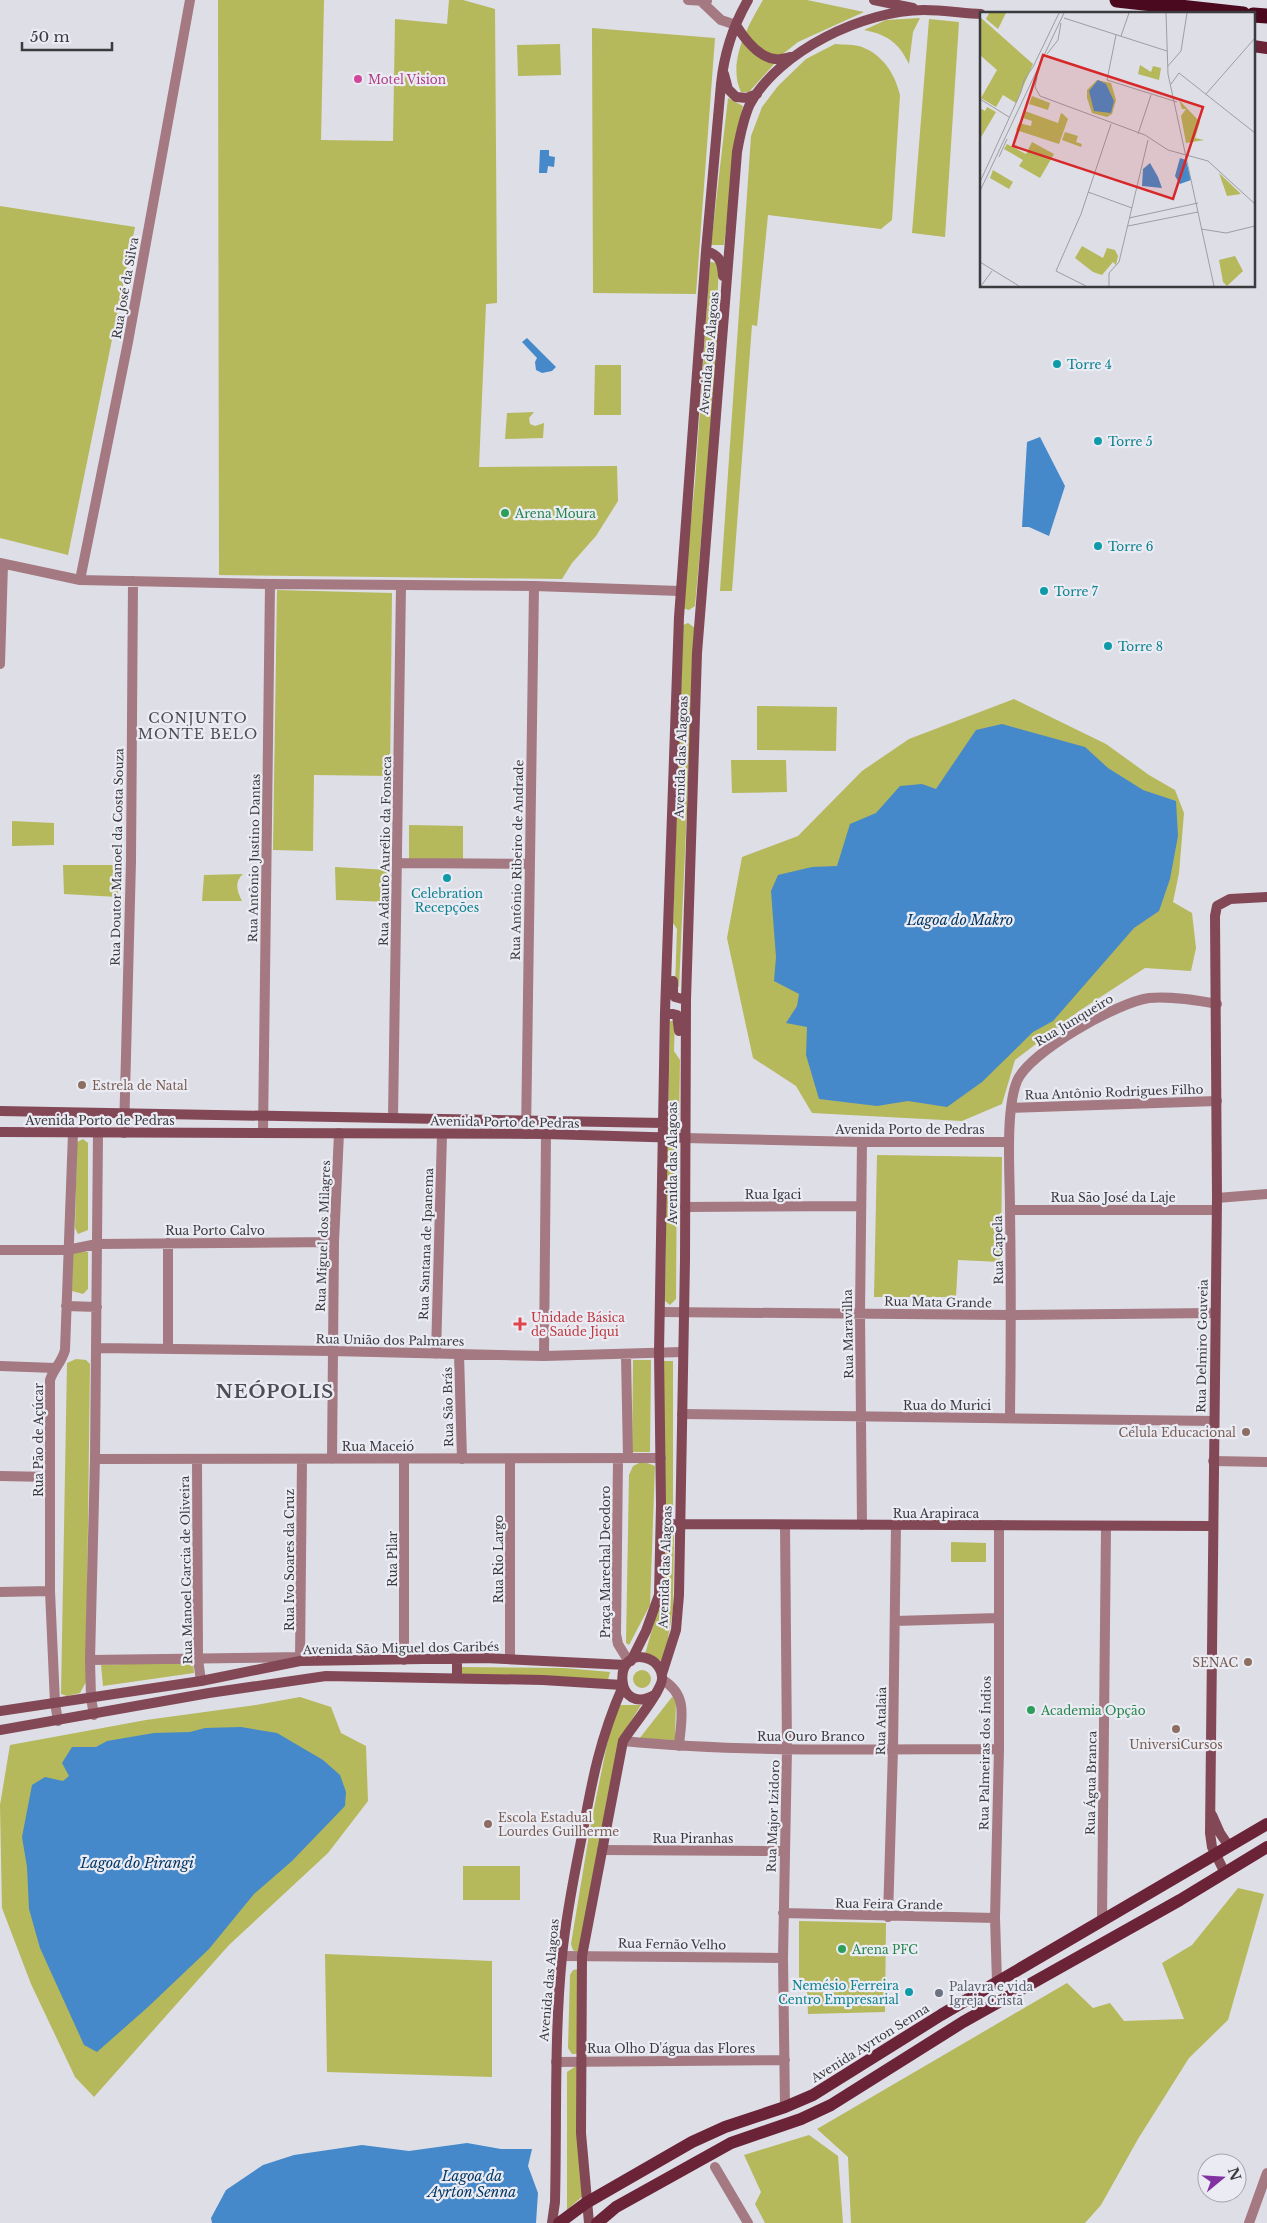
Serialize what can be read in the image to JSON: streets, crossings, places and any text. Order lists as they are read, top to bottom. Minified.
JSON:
{"streets":{"main road":["Avenida das Alagoas","Avenida Porto de Pedras","Rua Delmiro Gouveia","Rua Arapiraca","Avenida São Miguel dos Caribés","Avenida Ayrton Senna"],"street":["Rua José da Silva","Rua Adauto Aurélio da Fonseca","Rua Doutor Manoel da Costa Souza","Rua Antônio Justino Dantas","Rua Antônio Ribeiro de Andrade","Rua Junqueiro","Rua Antônio Rodrigues Filho","Rua Igaci","Rua São José da Laje","Rua Porto Calvo","Rua Miguel dos Milagres","Rua Santana de Ipanema","Rua Capela","Rua Mata Grande","Rua Maravilha","Rua União dos Palmares","Rua do Murici","Rua São Brás","Rua Pão de Açúcar","Rua Maceió","Rua Pilar","Rua Rio Largo","Rua Ivo Soares da Cruz","Praça Marechal Deodoro","Rua Manoel Garcia de Oliveira","Rua Atalaia","Rua Ouro Branco","Rua Palmeiras dos Índios","Rua Água Branca","Rua Major Izidoro","Rua Piranhas","Rua Feira Grande","Rua Fernão Velho","Rua Olho D'água das Flores"]},"crossings":[["Avenida das Alagoas","Avenida Porto de Pedras"],["Avenida das Alagoas","Rua Igaci"],["Avenida das Alagoas","Rua Mata Grande"],["Avenida das Alagoas","Rua União dos Palmares"],["Avenida das Alagoas","Rua do Murici"],["Avenida das Alagoas","Rua Maceió"],["Avenida das Alagoas","Rua Arapiraca"],["Avenida das Alagoas","Praça Marechal Deodoro"],["Avenida das Alagoas","Avenida São Miguel dos Caribés"],["Avenida das Alagoas","Rua Fernão Velho"],["Avenida das Alagoas","Rua Olho D'água das Flores"],["Rua Adauto Aurélio da Fonseca","Avenida Porto de Pedras"],["Rua Doutor Manoel da Costa Souza","Avenida Porto de Pedras"],["Rua Antônio Justino Dantas","Avenida Porto de Pedras"],["Rua Antônio Ribeiro de Andrade","Avenida Porto de Pedras"],["Rua Junqueiro","Rua Antônio Rodrigues Filho"],["Rua Junqueiro","Avenida Porto de Pedras"],["Rua Junqueiro","Rua Capela"],["Rua Junqueiro","Rua Delmiro Gouveia"],["Rua Antônio Rodrigues Filho","Rua Delmiro Gouveia"],["Avenida Porto de Pedras","Rua Miguel dos Milagres"],["Avenida Porto de Pedras","Rua Santana de Ipanema"],["Avenida Porto de Pedras","Rua Capela"],["Avenida Porto de Pedras","Rua Maravilha"],["Avenida Porto de Pedras","Rua Pão de Açúcar"],["Rua Igaci","Rua Maravilha"],["Rua São José da Laje","Rua Capela"],["Rua São José da Laje","Rua Delmiro Gouveia"],["Rua Porto Calvo","Rua Miguel dos Milagres"],["Rua Porto Calvo","Rua Pão de Açúcar"],["Rua Miguel dos Milagres","Rua União dos Palmares"],["Rua Miguel dos Milagres","Rua Maceió"],["Rua Santana de Ipanema","Rua União dos Palmares"],["Rua Capela","Rua Mata Grande"],["Rua Capela","Rua do Murici"],["Rua Mata Grande","Rua Maravilha"],["Rua Mata Grande","Rua Delmiro Gouveia"],["Rua Maravilha","Rua do Murici"],["Rua Maravilha","Rua Arapiraca"],["Rua União dos Palmares","Rua São Brás"],["Rua Delmiro Gouveia","Rua do Murici"],["Rua Delmiro Gouveia","Rua Arapiraca"],["Rua Delmiro Gouveia","Avenida Ayrton Senna"],["Rua São Brás","Rua Maceió"],["Rua Pão de Açúcar","Avenida São Miguel dos Caribés"],["Rua Maceió","Rua Pilar"],["Rua Maceió","Rua Rio Largo"],["Rua Maceió","Rua Ivo Soares da Cruz"],["Rua Maceió","Praça Marechal Deodoro"],["Rua Maceió","Rua Manoel Garcia de Oliveira"],["Rua Arapiraca","Rua Atalaia"],["Rua Arapiraca","Rua Palmeiras dos Índios"],["Rua Arapiraca","Rua Água Branca"],["Rua Arapiraca","Rua Major Izidoro"],["Rua Pilar","Avenida São Miguel dos Caribés"],["Rua Rio Largo","Avenida São Miguel dos Caribés"],["Rua Ivo Soares da Cruz","Avenida São Miguel dos Caribés"],["Praça Marechal Deodoro","Avenida São Miguel dos Caribés"],["Rua Manoel Garcia de Oliveira","Avenida São Miguel dos Caribés"],["Rua Atalaia","Rua Ouro Branco"],["Rua Atalaia","Rua Feira Grande"],["Rua Ouro Branco","Rua Palmeiras dos Índios"],["Rua Ouro Branco","Rua Major Izidoro"],["Rua Palmeiras dos Índios","Rua Feira Grande"],["Rua Palmeiras dos Índios","Avenida Ayrton Senna"],["Rua Água Branca","Avenida Ayrton Senna"],["Rua Major Izidoro","Rua Piranhas"],["Rua Major Izidoro","Rua Feira Grande"],["Rua Major Izidoro","Rua Fernão Velho"],["Rua Major Izidoro","Avenida Ayrton Senna"],["Rua Major Izidoro","Rua Olho D'água das Flores"]],"districts":["CONJUNTO MONTE BELO","NEÓPOLIS"],"water":["Lagoa do Makro","Lagoa do Pirangi","Lagoa da Ayrton Senna"],"places":{"other":["Motel Vision","Torre 4","Torre 5","Arena Moura","Torre 6","Torre 7","Torre 8","Celebration Recepções","Estrela de Natal","Célula Educacional","SENAC","Academia Opção","UniversiCursos","Escola Estadual Lourdes Guilherme","Arena PFC","Nemésio Ferreira Centro Empresarial","Palavra e vida Igreja Cristã"],"health":["Unidade Básica de Saúde Jiqui"]},"scale_bar":"50 m","north":"right"}
